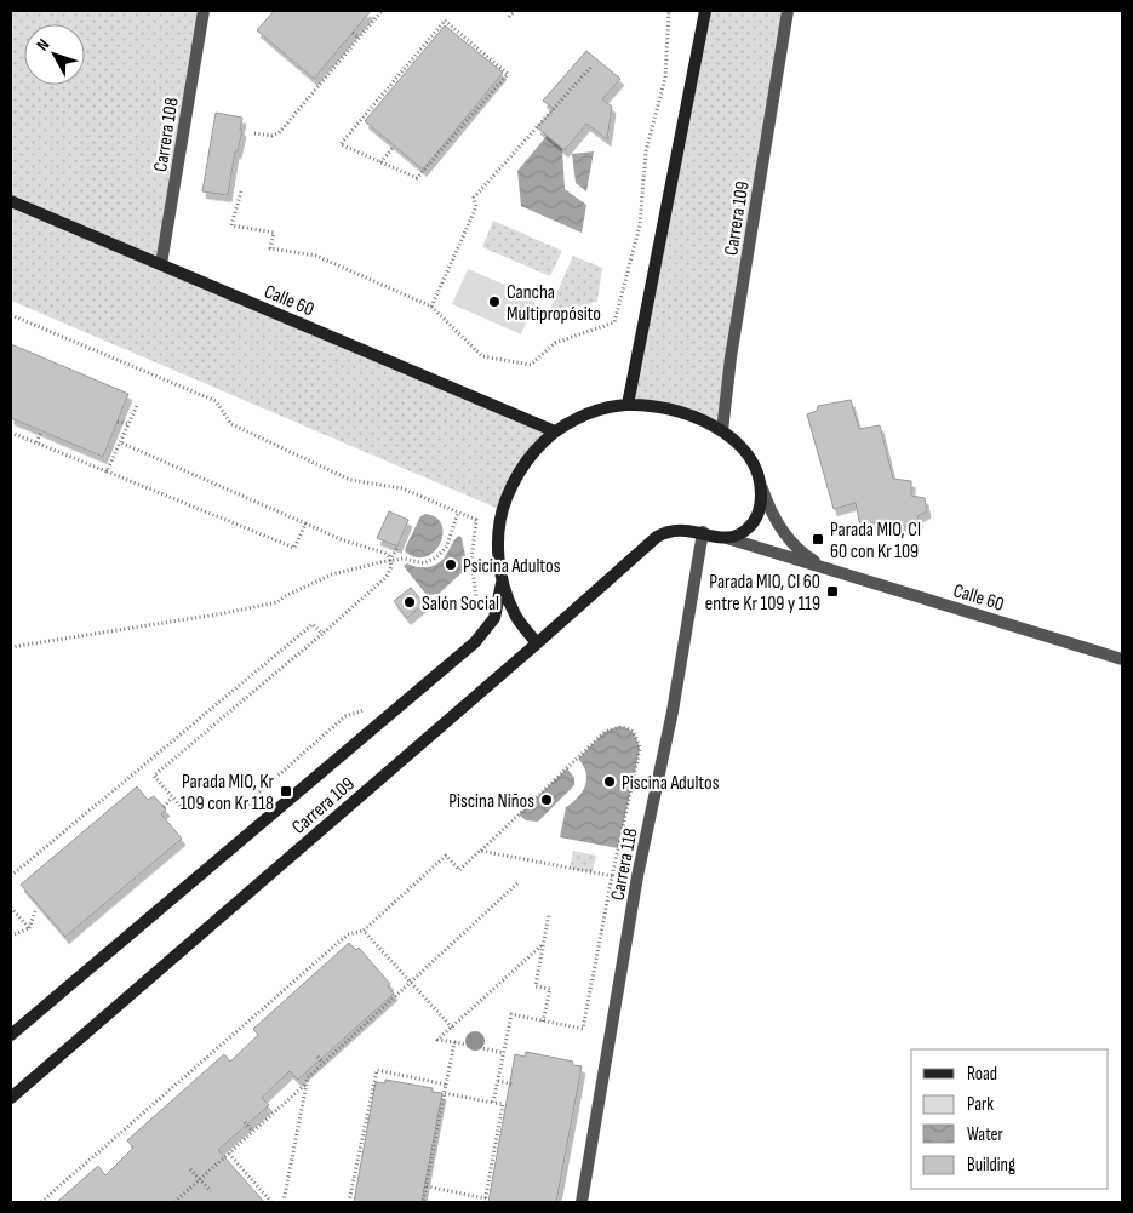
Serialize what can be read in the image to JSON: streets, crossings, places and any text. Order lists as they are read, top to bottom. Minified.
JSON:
{"streets":{"street":["Carrera 108","Carrera 109","Calle 60","Carrera 118"]},"crossings":[["Carrera 108","Calle 60"],["Carrera 109","Carrera 118"]],"places":{"other":["Cancha Multipropósito","Psicina Adultos","Salón Social","Piscina Adultos","Piscina Niños"],"transit":["Parada MIO, Cl 60 con Kr 109","Parada MIO, Cl 60 entre Kr 109 y 119","Parada MIO, Kr 109 con Kr 118"]},"legend":["Road","Park","Water","Building"],"north":"top left"}
